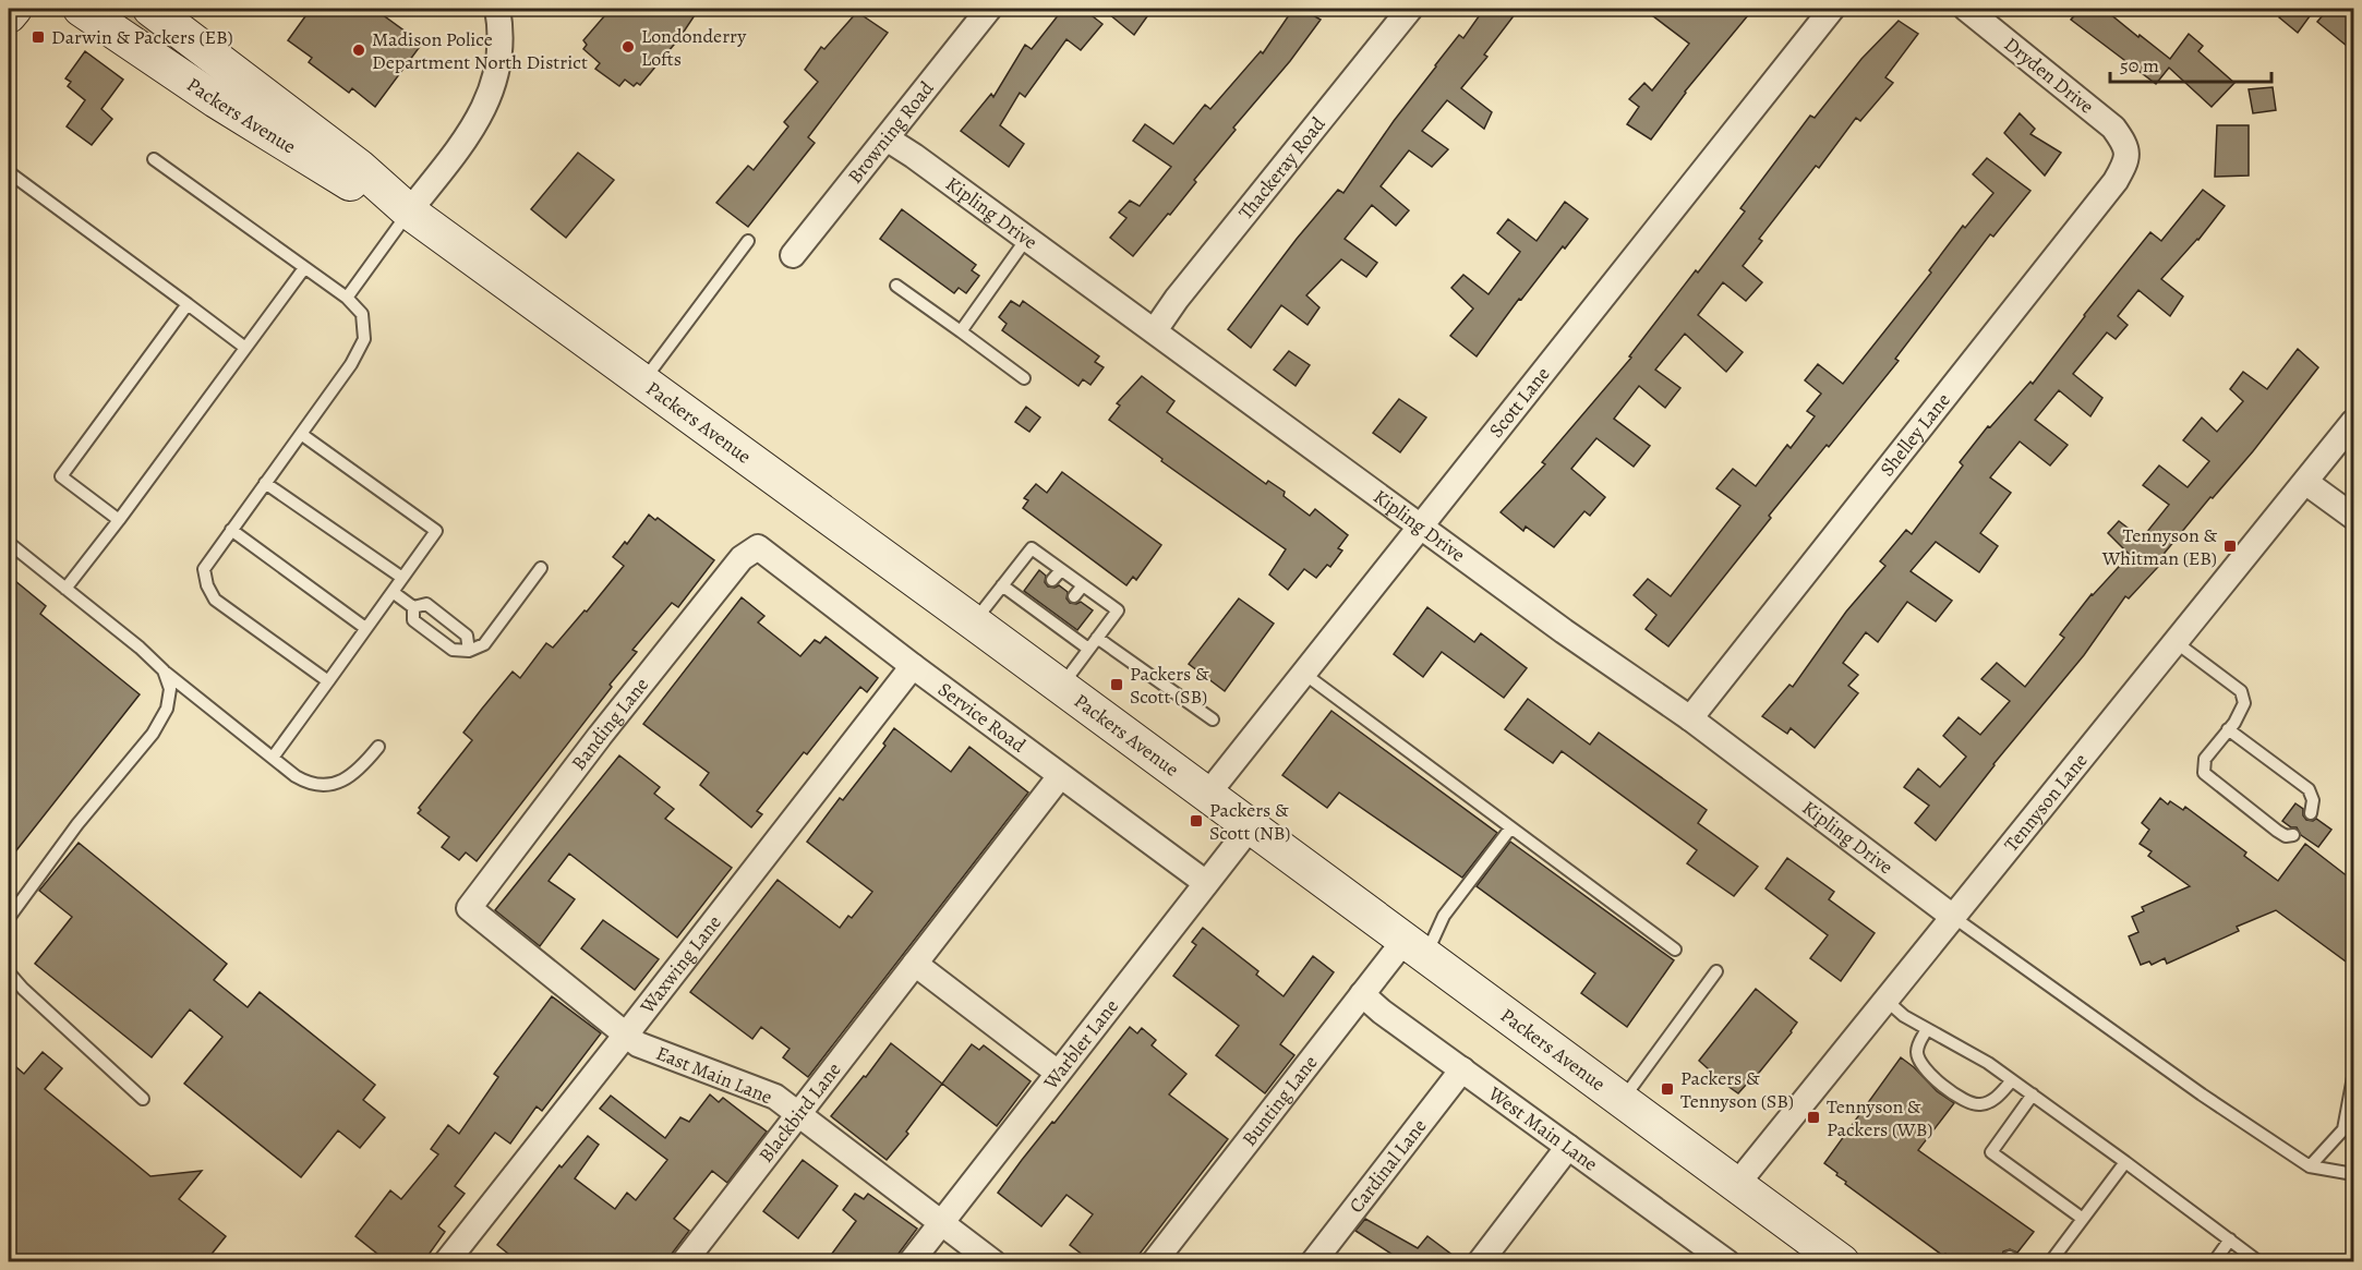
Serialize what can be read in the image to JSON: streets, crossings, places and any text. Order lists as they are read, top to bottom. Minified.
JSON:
{"streets":{"main road":["Packers Avenue"],"street":["Dryden Drive","Browning Road","Thackeray Road","Kipling Drive","Scott Lane","Shelley Lane","Service Road","Banding Lane","Tennyson Lane","Waxwing Lane","Warbler Lane","East Main Lane","Bunting Lane","Blackbird Lane","West Main Lane","Cardinal Lane"]},"crossings":[["Dryden Drive","Shelley Lane"],["Packers Avenue","Scott Lane"],["Packers Avenue","Tennyson Lane"],["Packers Avenue","Warbler Lane"],["Packers Avenue","Bunting Lane"],["Browning Road","Kipling Drive"],["Thackeray Road","Kipling Drive"],["Kipling Drive","Scott Lane"],["Kipling Drive","Shelley Lane"],["Kipling Drive","Tennyson Lane"],["Service Road","Banding Lane"],["Service Road","Waxwing Lane"],["Service Road","Warbler Lane"],["Service Road","Blackbird Lane"],["Banding Lane","East Main Lane"],["Waxwing Lane","East Main Lane"],["Warbler Lane","East Main Lane"],["East Main Lane","Blackbird Lane"],["Bunting Lane","West Main Lane"],["West Main Lane","Cardinal Lane"]],"places":{"transit":["Darwin & Packers (EB)","Tennyson & Whitman (EB)","Packers & Scott (SB)","Packers & Scott (NB)","Packers & Tennyson (SB)","Tennyson & Packers (WB)"],"other":["Londonderry Lofts","Madison Police Department North District"]},"scale_bar":"50 m"}
